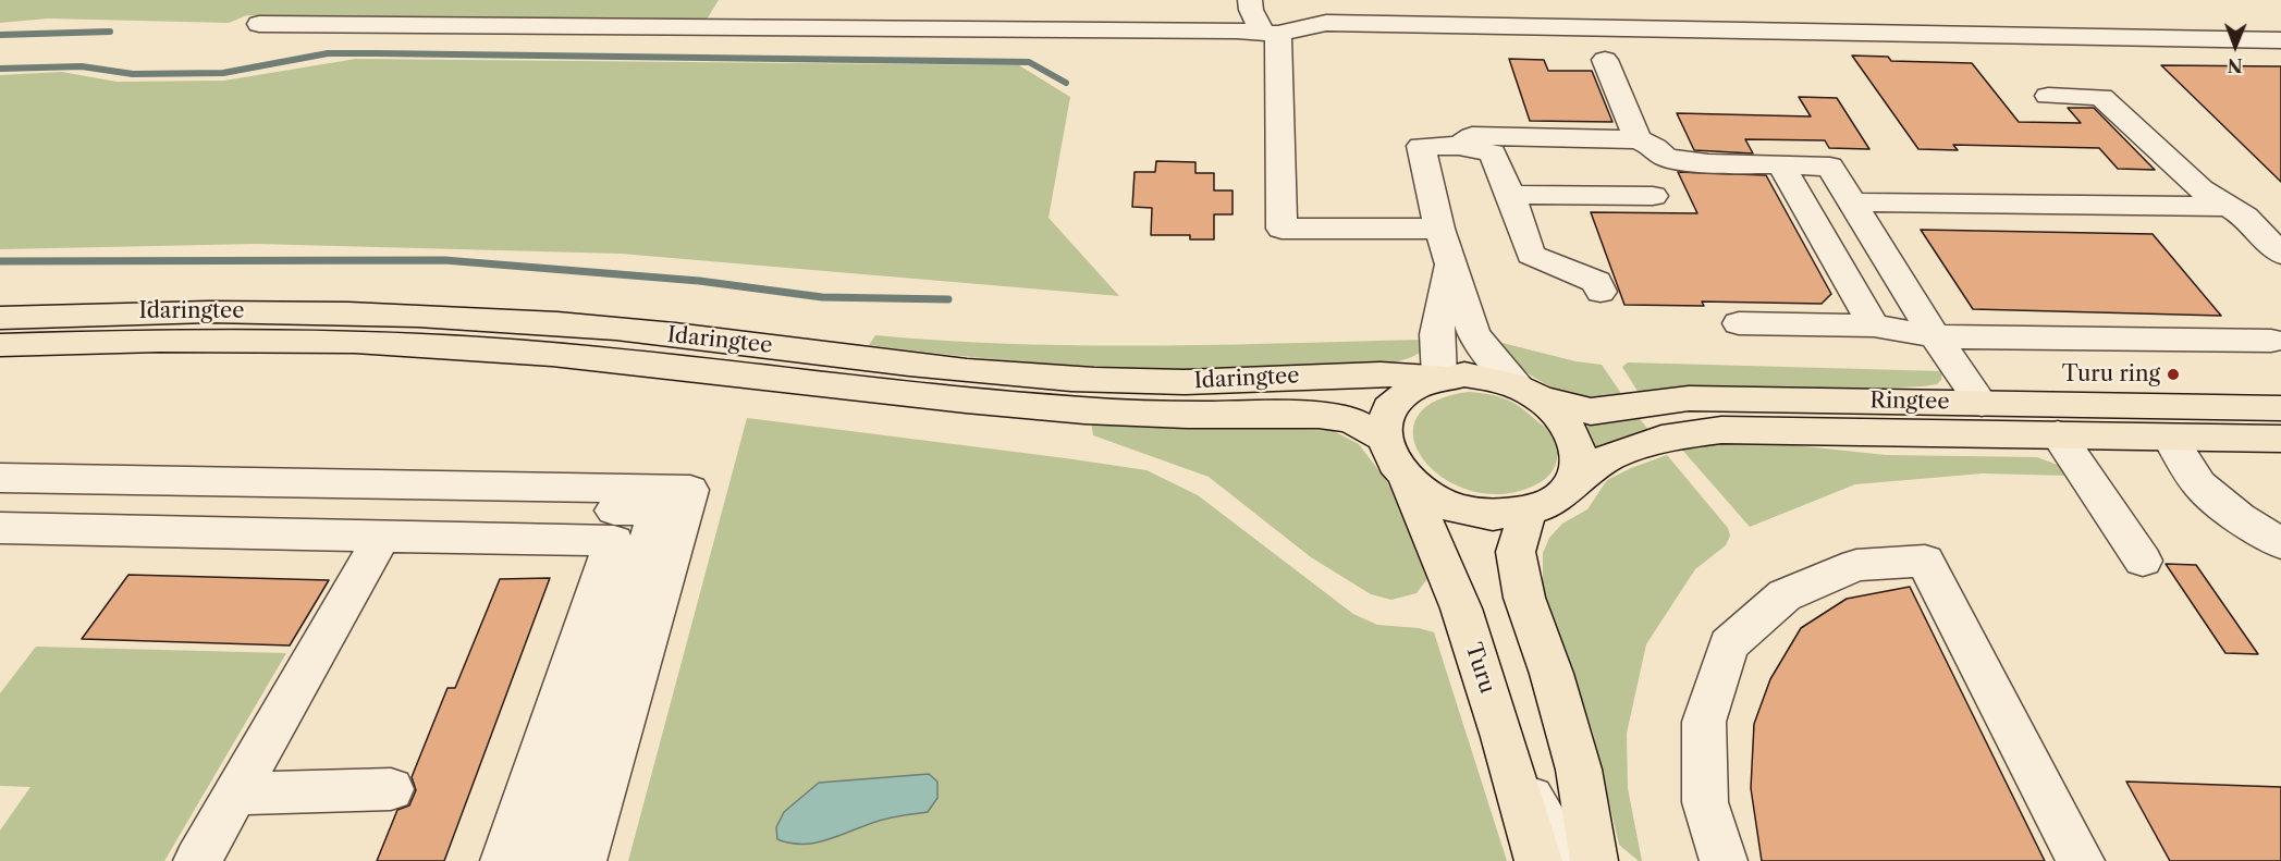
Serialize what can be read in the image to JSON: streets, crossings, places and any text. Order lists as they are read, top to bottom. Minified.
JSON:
{"streets":{"main road":["Idaringtee","Ringtee","Turu"]},"crossings":[["Idaringtee","Ringtee"],["Idaringtee","Turu"],["Ringtee","Turu"]],"places":["Turu ring"],"north":"bottom"}
